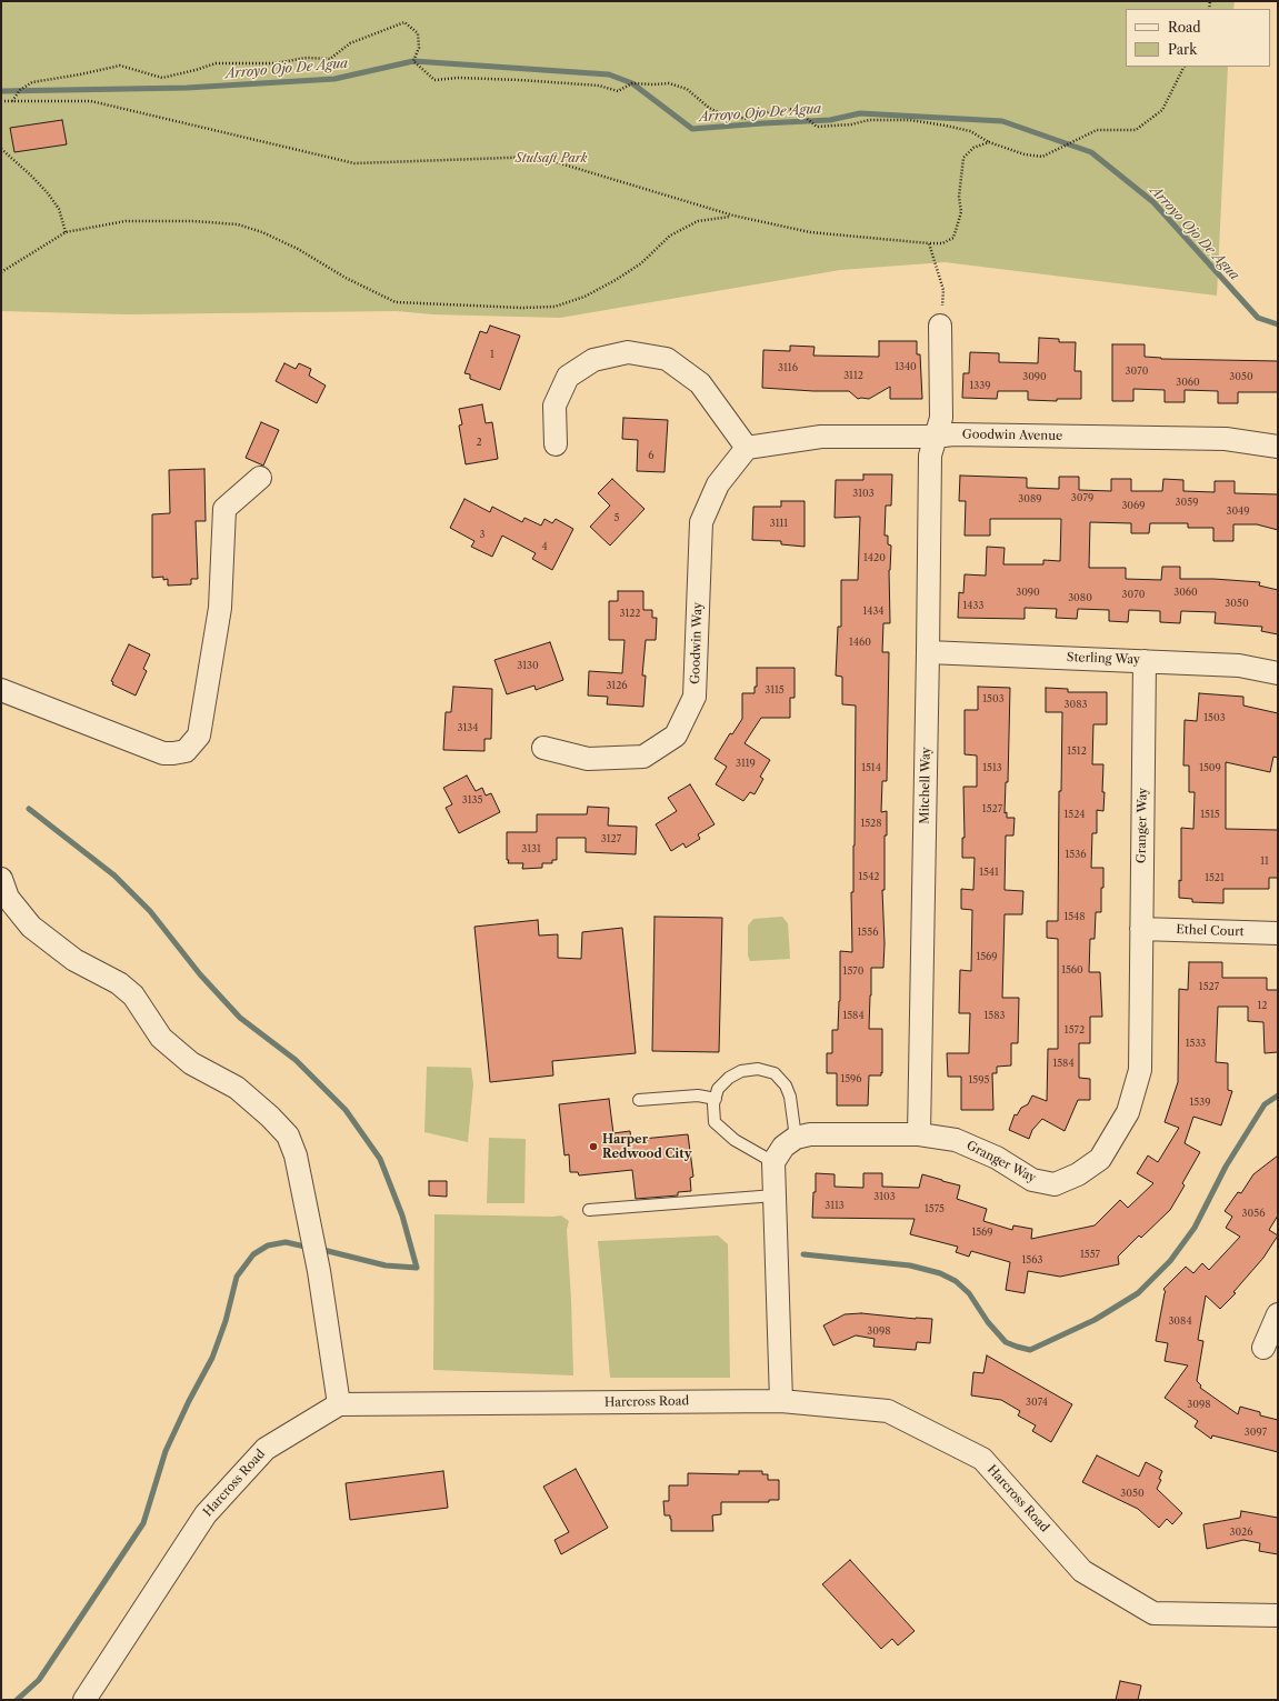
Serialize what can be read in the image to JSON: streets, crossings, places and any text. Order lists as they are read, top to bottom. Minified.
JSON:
{"streets":{"street":["Goodwin Avenue","Goodwin Way","Sterling Way","Mitchell Way","Granger Way","Ethel Court","Harcross Road"]},"crossings":[["Goodwin Avenue","Goodwin Way"],["Goodwin Avenue","Mitchell Way"],["Sterling Way","Mitchell Way"],["Sterling Way","Granger Way"],["Mitchell Way","Granger Way"],["Granger Way","Ethel Court"]],"water":["Arroyo Ojo De Agua"],"parks":["Stulsaft Park"],"places":["Harper Redwood City"],"house_numbers":["1","1340","3116","3070","3112","3090","3050","3060","1339","2","6","3103","3079","3089","3059","3069","3049","5","3111","3","4","1420","3090","3060","3070","3080","3050","1433","1434","3122","1460","3130","3126","3115","1503","3083","1503","3134","1512","3119","1514","1513","1509","3135","1527","1524","1515","1528","3127","3131","1536","11","1541","1542","1521","1548","1556","1569","1560","1570","1527","12","1584","1583","1572","1533","1584","1596","1595","1539","3103","3113","1575","3056","1569","1557","1563","3084","3098","3074","3098","3097","3050","3026"],"legend":["Road","Park"]}
